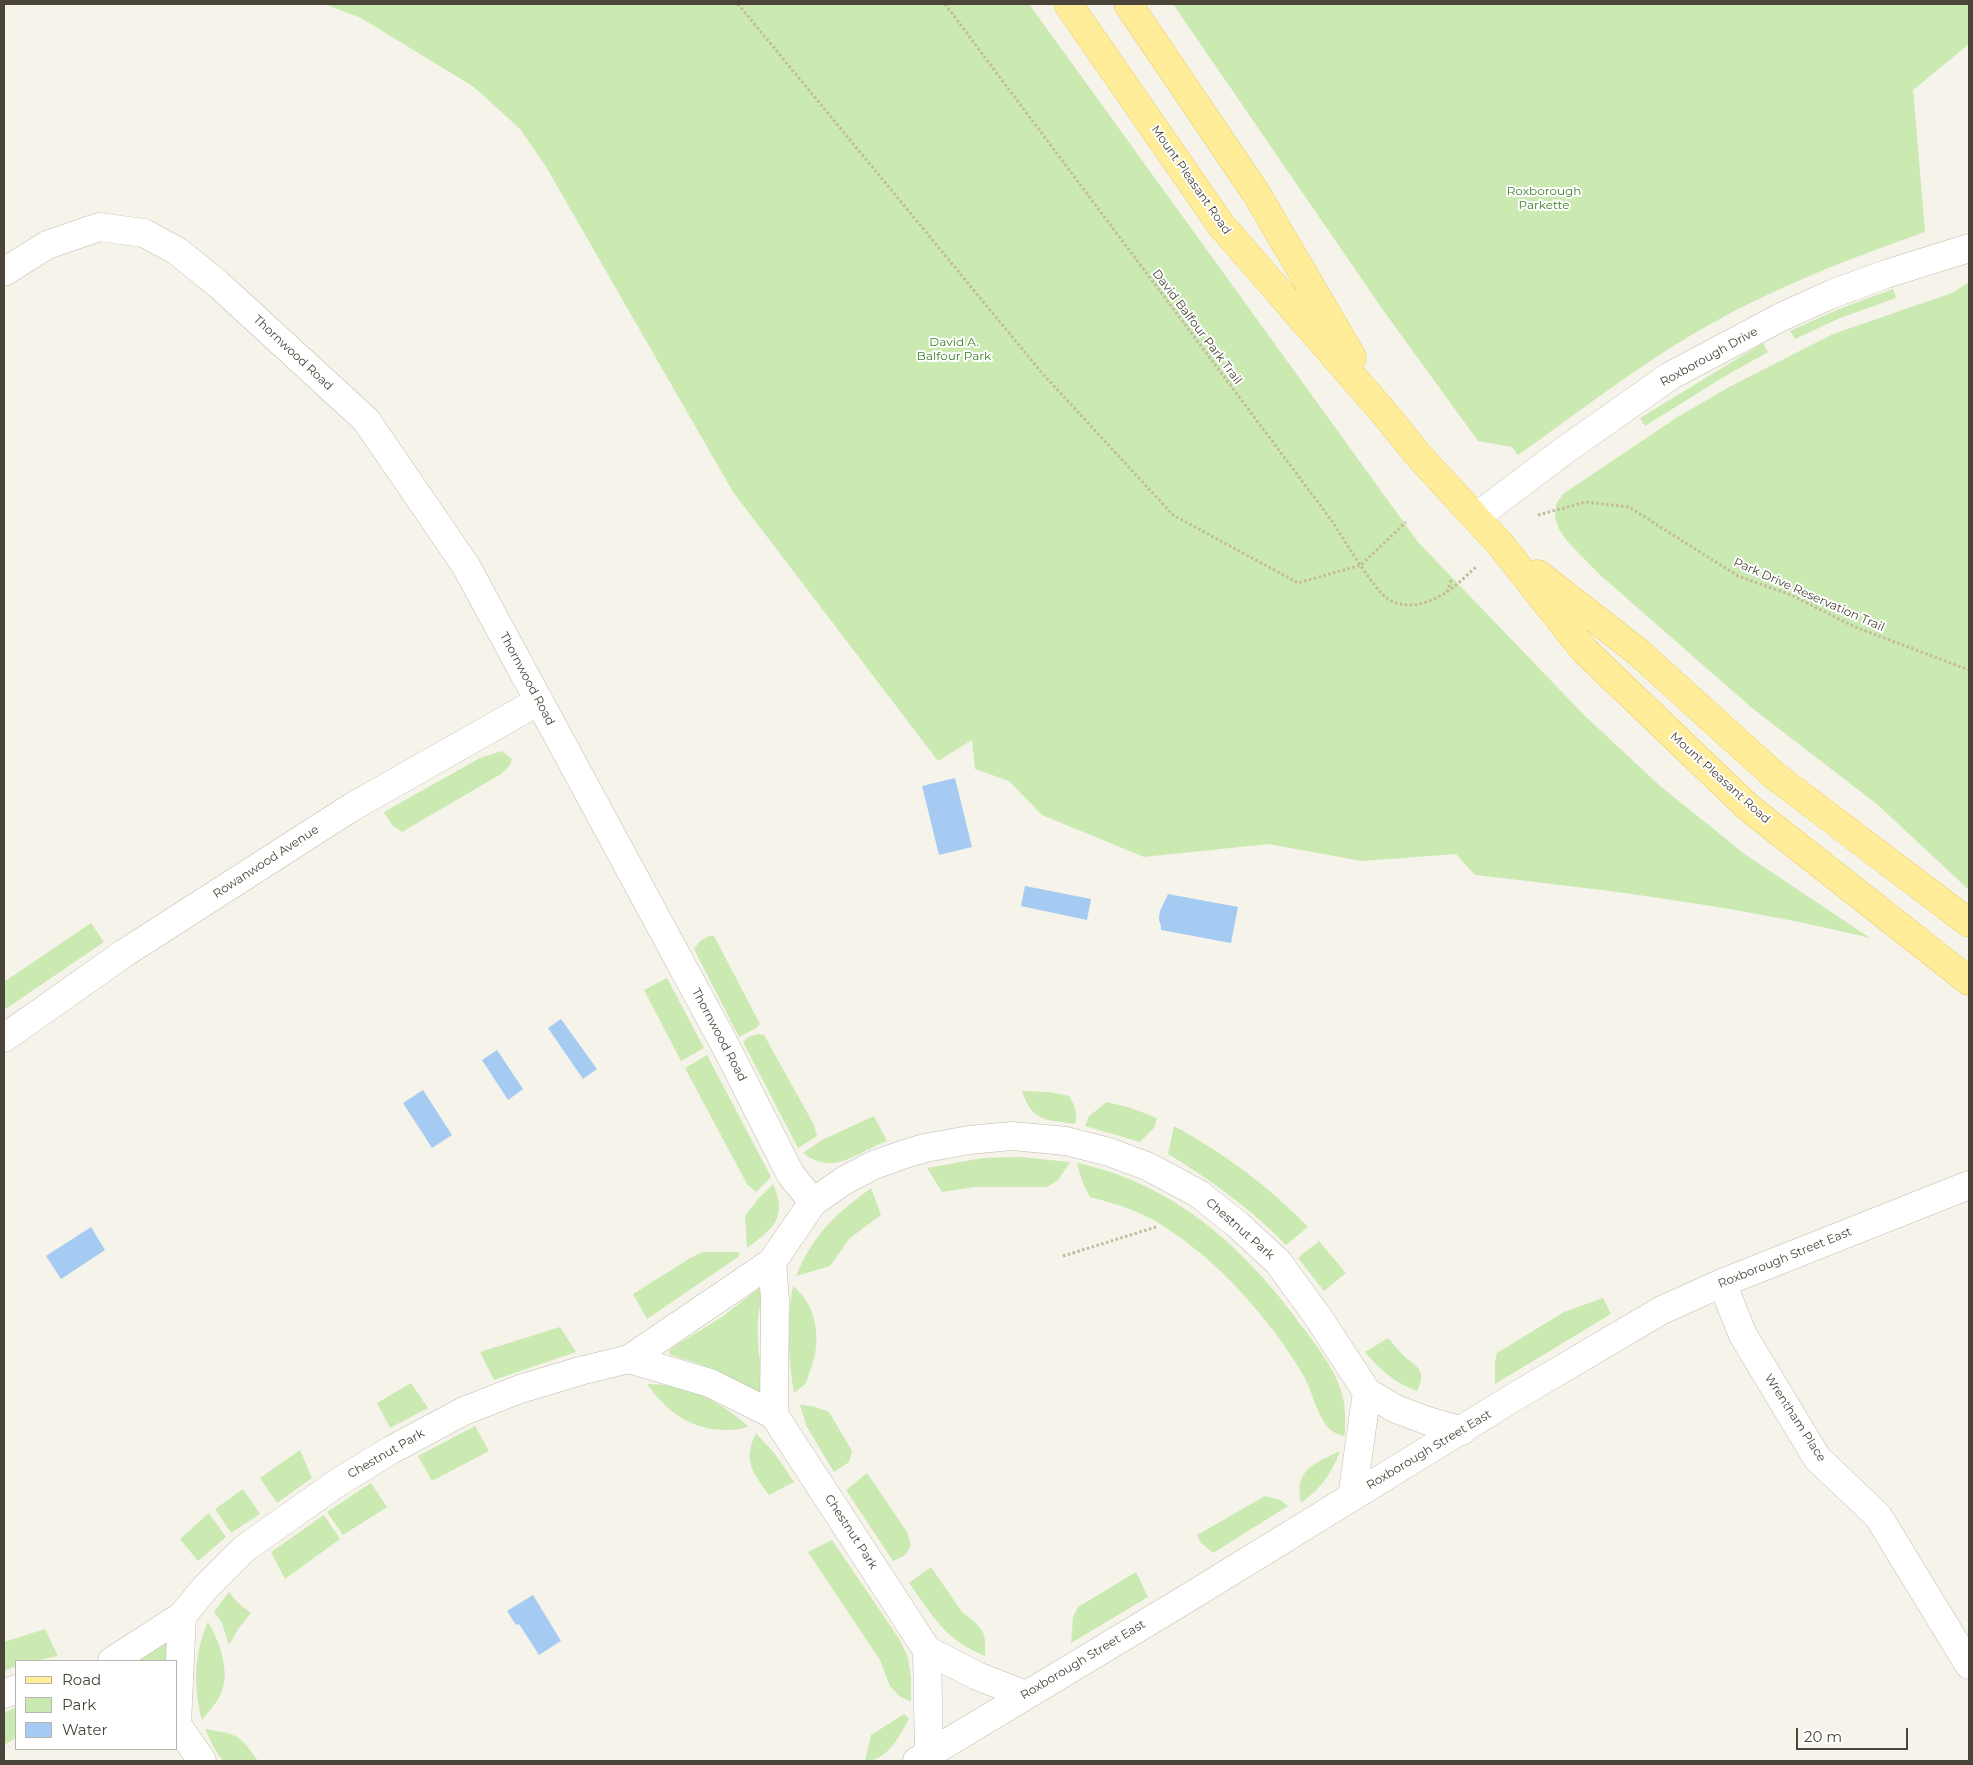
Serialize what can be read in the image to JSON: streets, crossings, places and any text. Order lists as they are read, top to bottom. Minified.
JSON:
{"streets":{"main road":["Mount Pleasant Road"],"street":["Thornwood Road","Roxborough Drive","Rowanwood Avenue","Chestnut Park","Roxborough Street East","Wrentham Place"],"path":["David Balfour Park Trail","Park Drive Reservation Trail"]},"crossings":[["Mount Pleasant Road","Roxborough Drive"],["Thornwood Road","Rowanwood Avenue"],["Thornwood Road","Chestnut Park"],["Chestnut Park","Roxborough Street East"],["Roxborough Street East","Wrentham Place"]],"parks":["Roxborough Parkette","David A. Balfour Park"],"legend":["Road","Park","Water"],"scale_bar":"20 m"}
